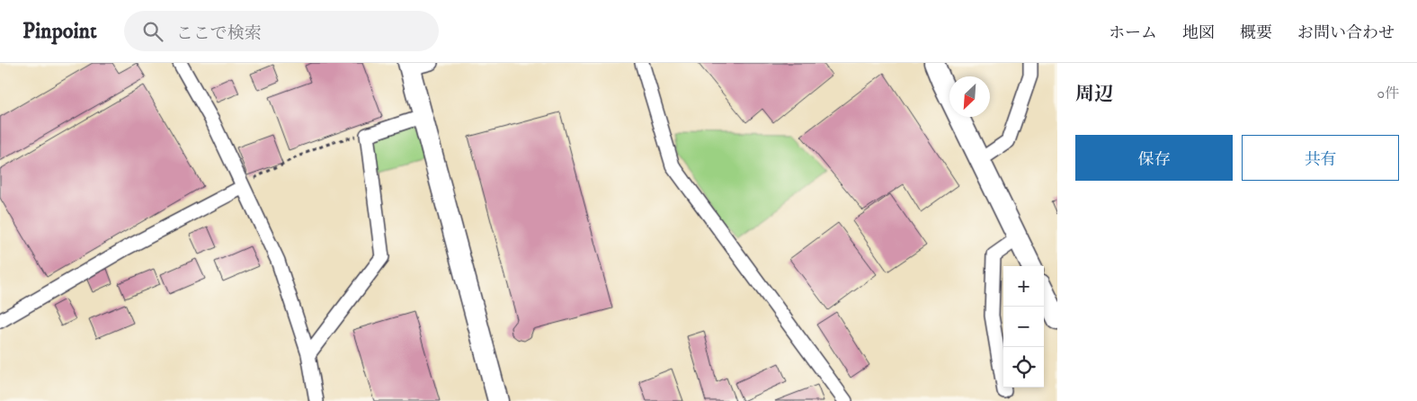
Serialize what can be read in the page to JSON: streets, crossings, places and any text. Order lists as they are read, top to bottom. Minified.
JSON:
{"north":"bottom left","page":{"header":"Pinpoint","search":"ここで検索","nav":["ホーム","地図","概要","お問い合わせ"],"heading":["周辺","0件"],"buttons":["保存","共有"],"map_buttons":["+","−"]}}
